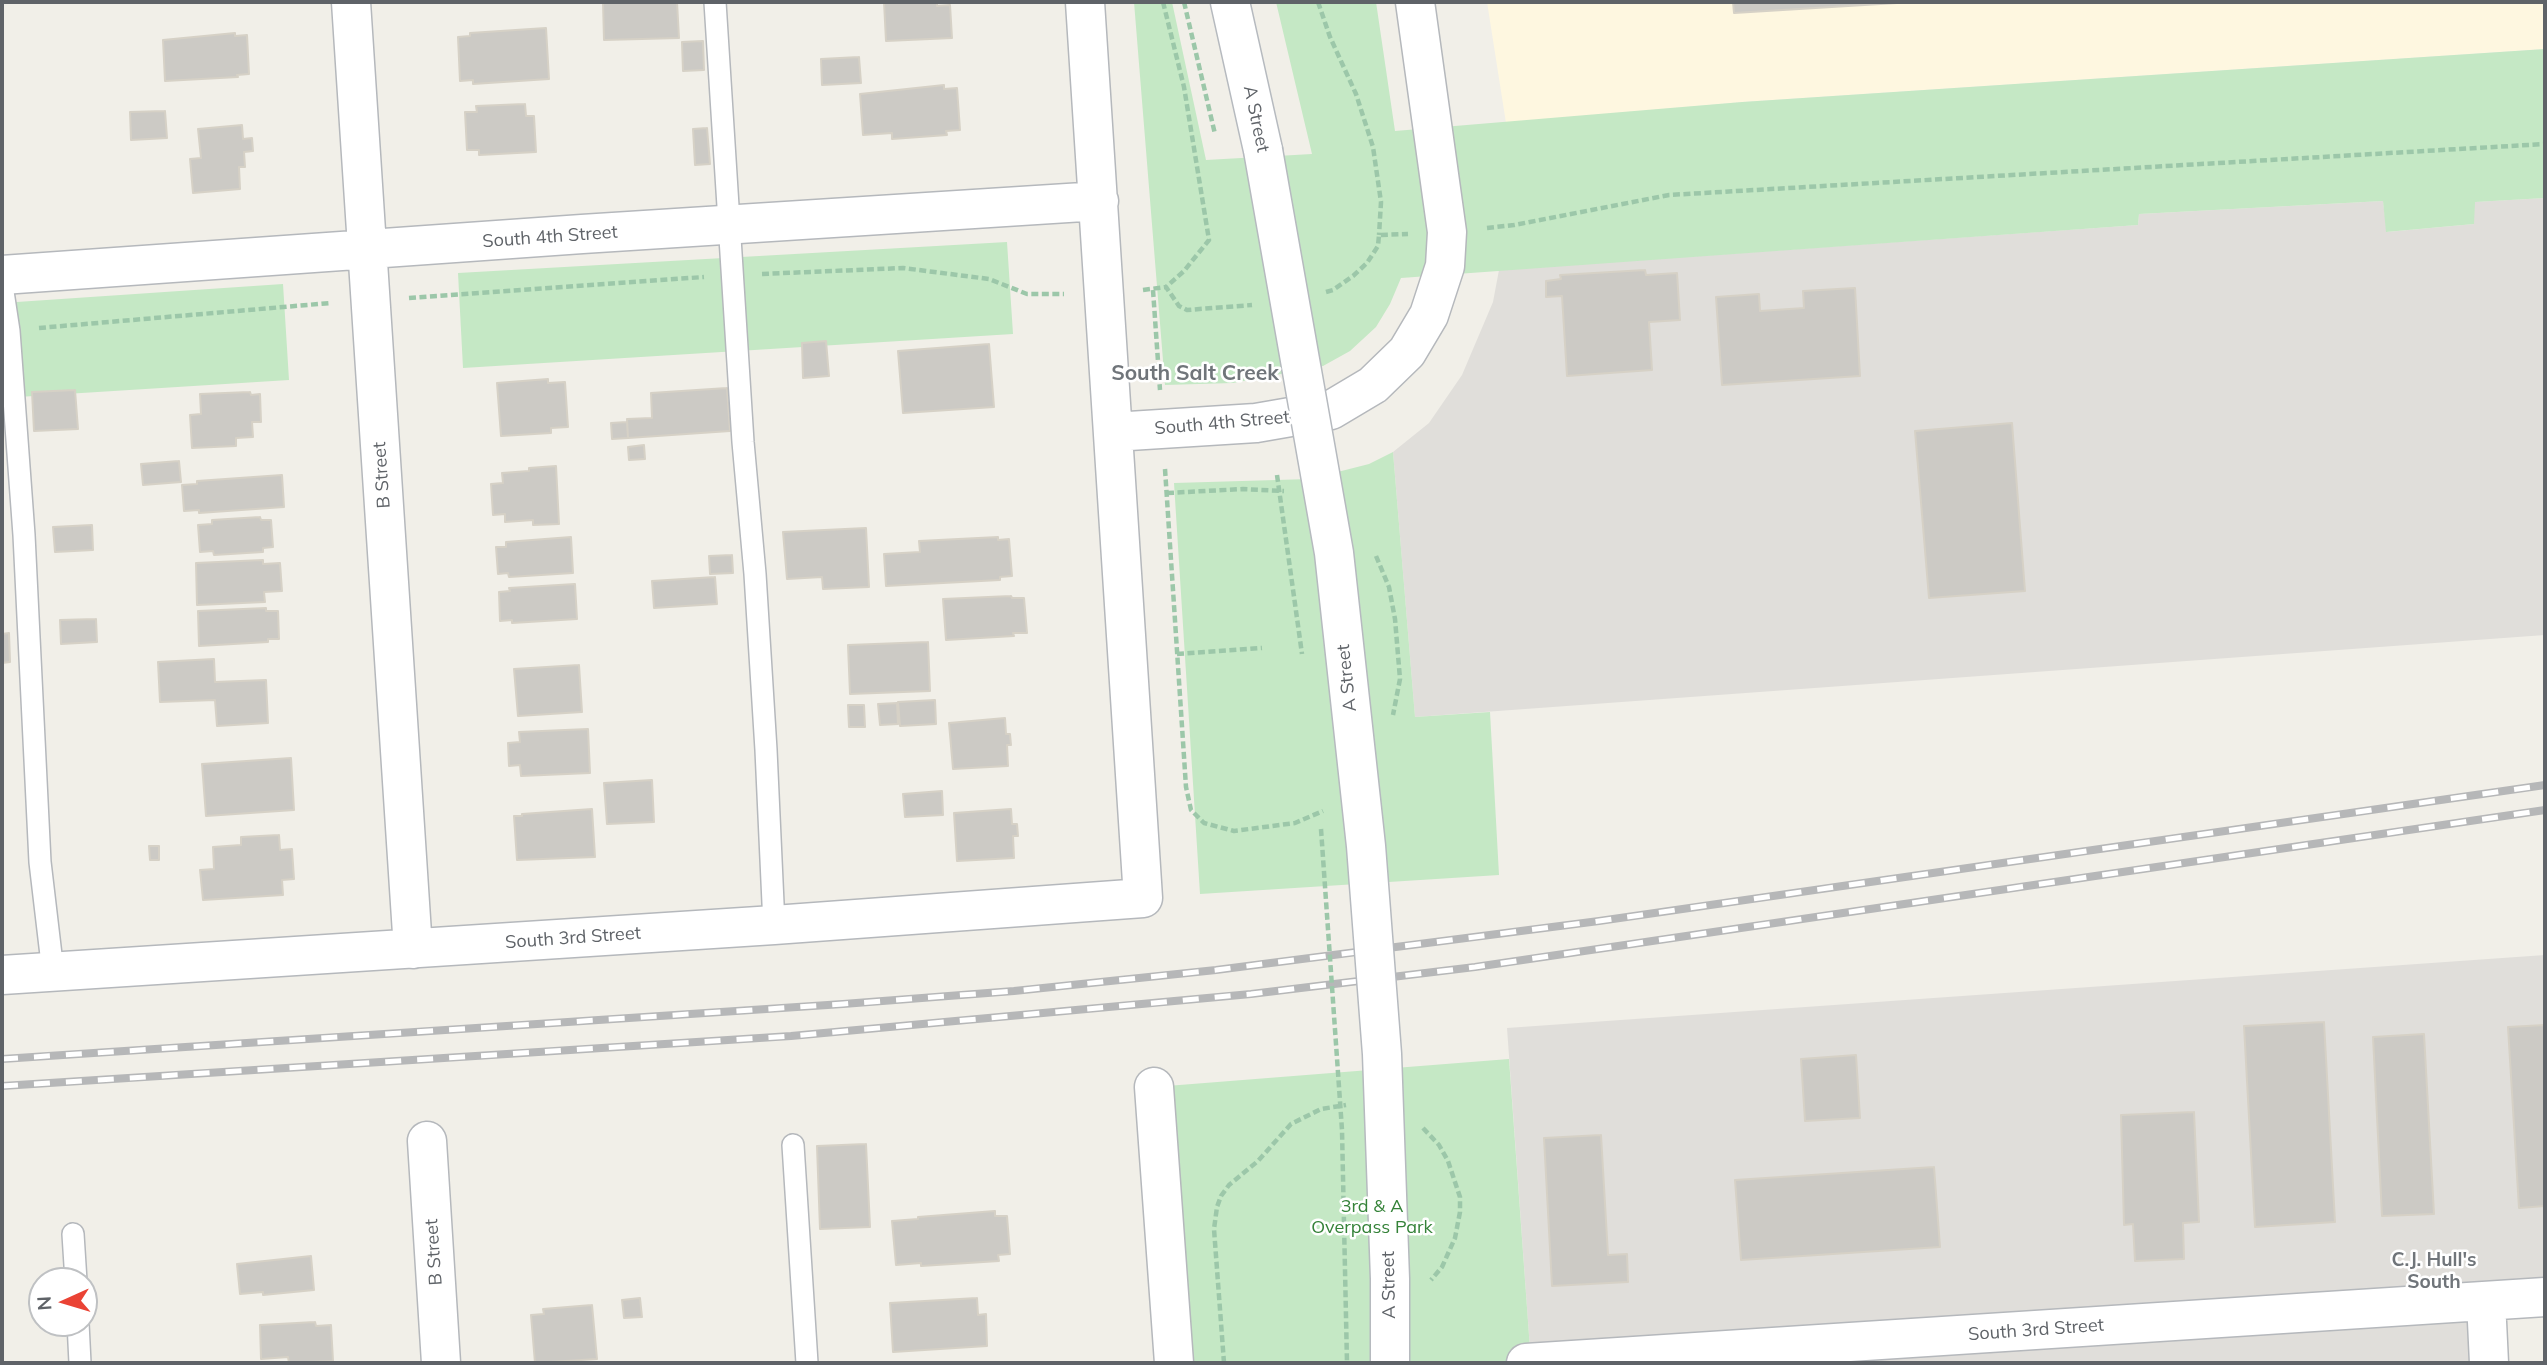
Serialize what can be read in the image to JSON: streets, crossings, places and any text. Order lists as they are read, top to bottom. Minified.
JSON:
{"streets":{"street":["A Street","South 4th Street","B Street","South 3rd Street"]},"crossings":[["South 4th Street","B Street"],["South 4th Street","South 3rd Street"],["B Street","South 3rd Street"]],"districts":["South Salt Creek","C.J. Hull's South"],"parks":["3rd & A Overpass Park"],"north":"left"}
